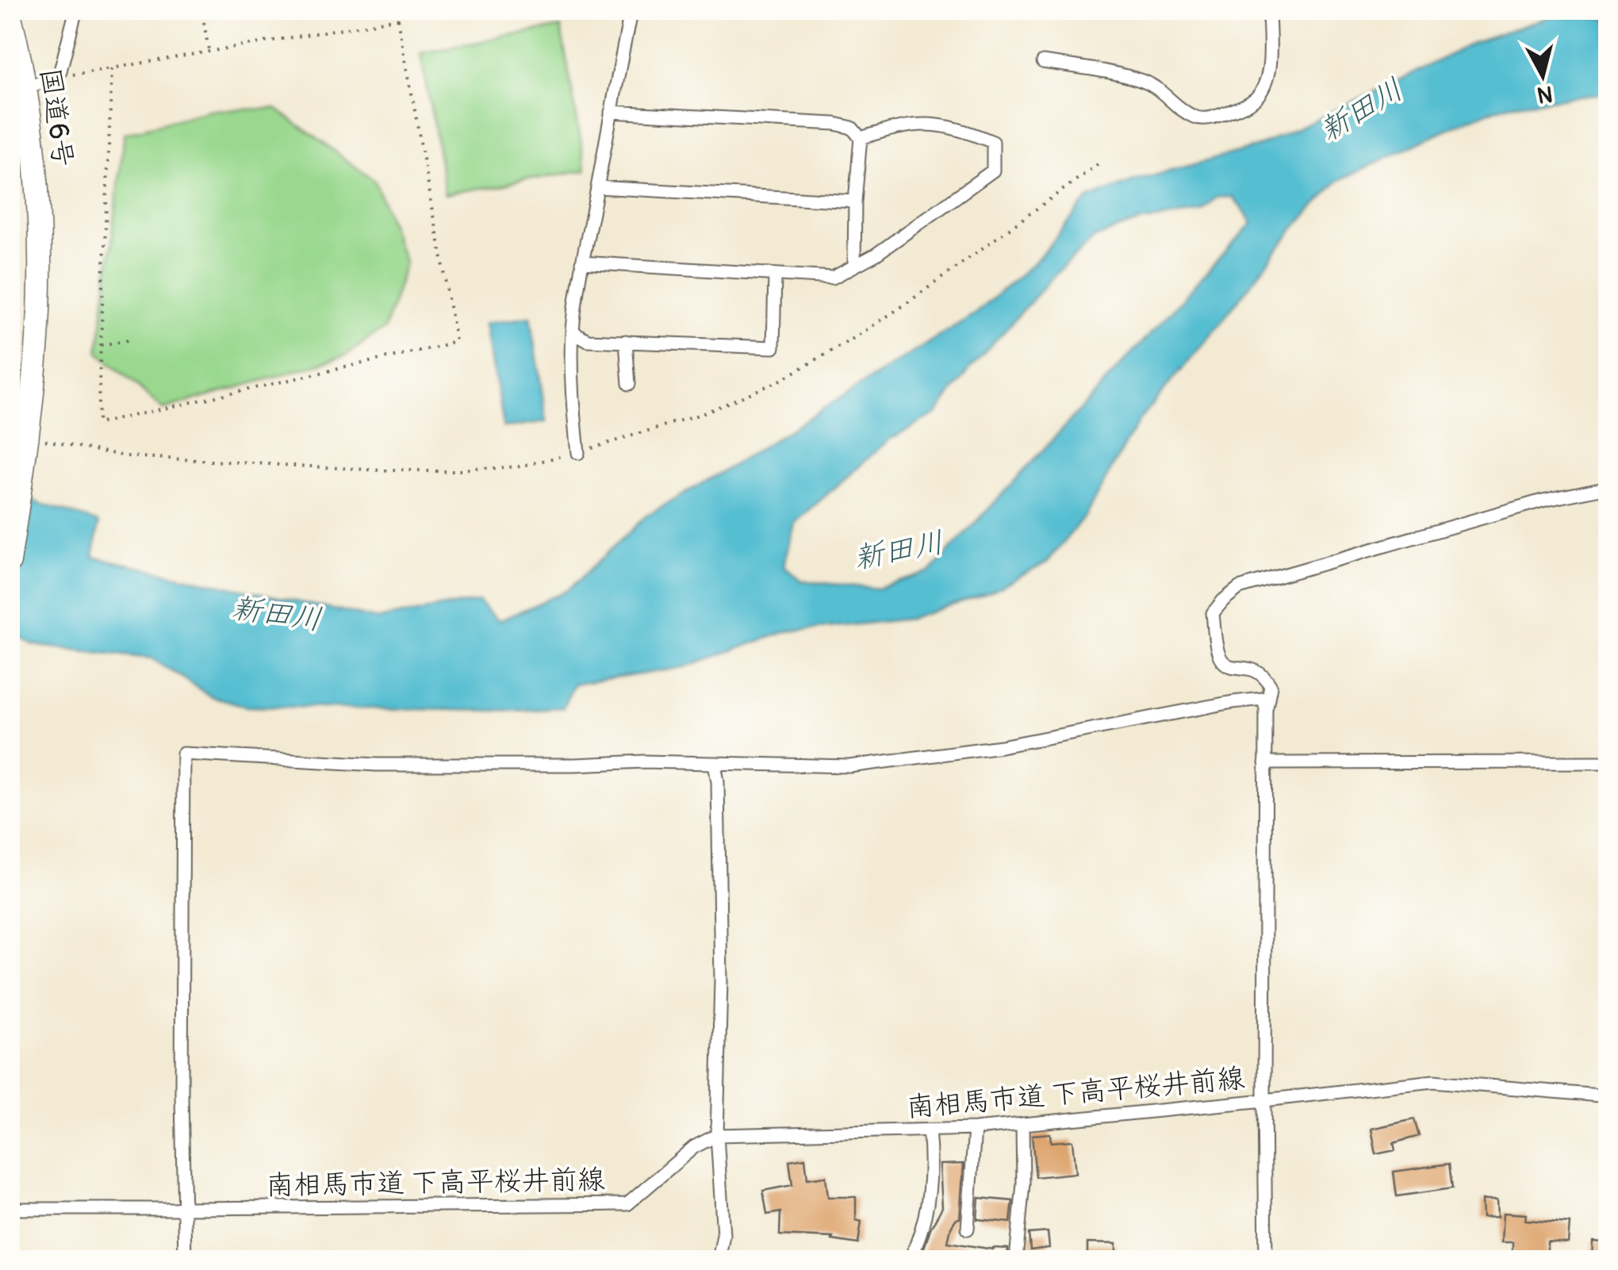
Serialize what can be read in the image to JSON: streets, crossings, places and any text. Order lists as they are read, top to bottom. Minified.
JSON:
{"streets":{"highway":["国道6号"],"street":["南相馬市道 下高平桜井前線"]},"water":["新田川"],"north":"bottom"}
